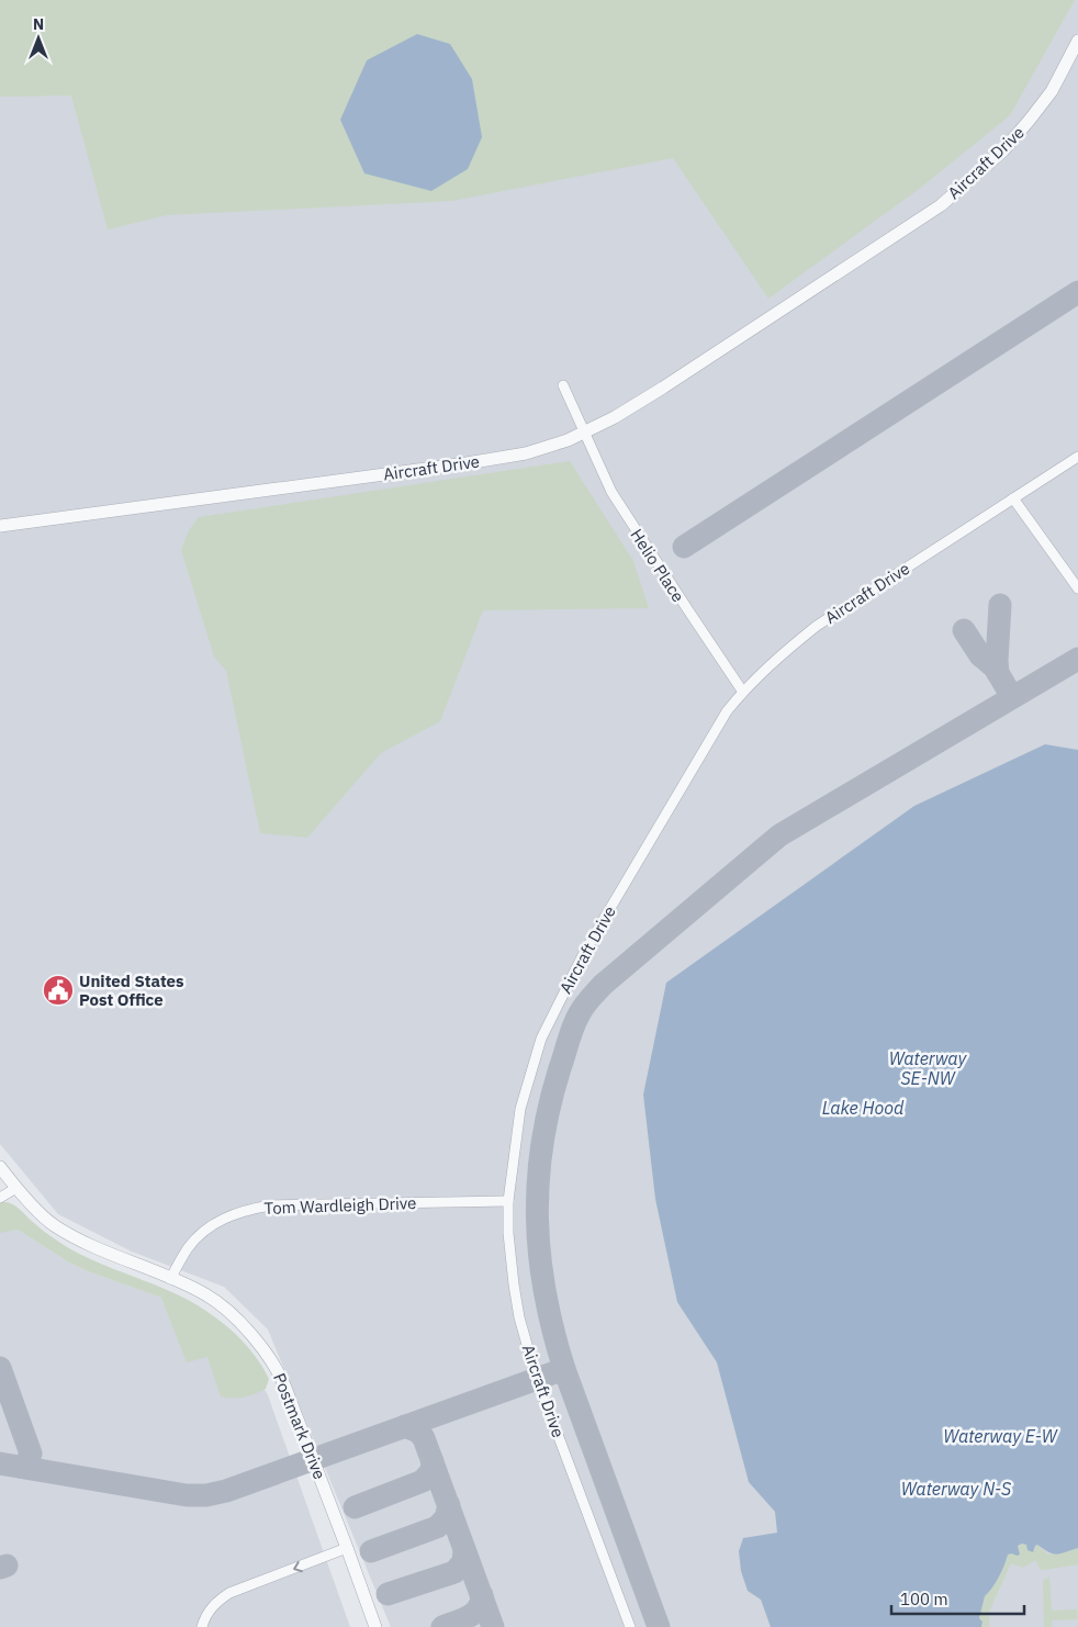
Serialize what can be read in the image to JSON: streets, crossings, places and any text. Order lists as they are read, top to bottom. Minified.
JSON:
{"streets":{"street":["Aircraft Drive","Helio Place","Tom Wardleigh Drive","Postmark Drive"]},"crossings":[["Aircraft Drive","Helio Place"],["Aircraft Drive","Tom Wardleigh Drive"],["Tom Wardleigh Drive","Postmark Drive"]],"water":["Waterway SE-NW","Lake Hood","Waterway E-W","Waterway N-S"],"places":{"public building":["United States Post Office"]},"scale_bar":"100 m","north":"top"}
